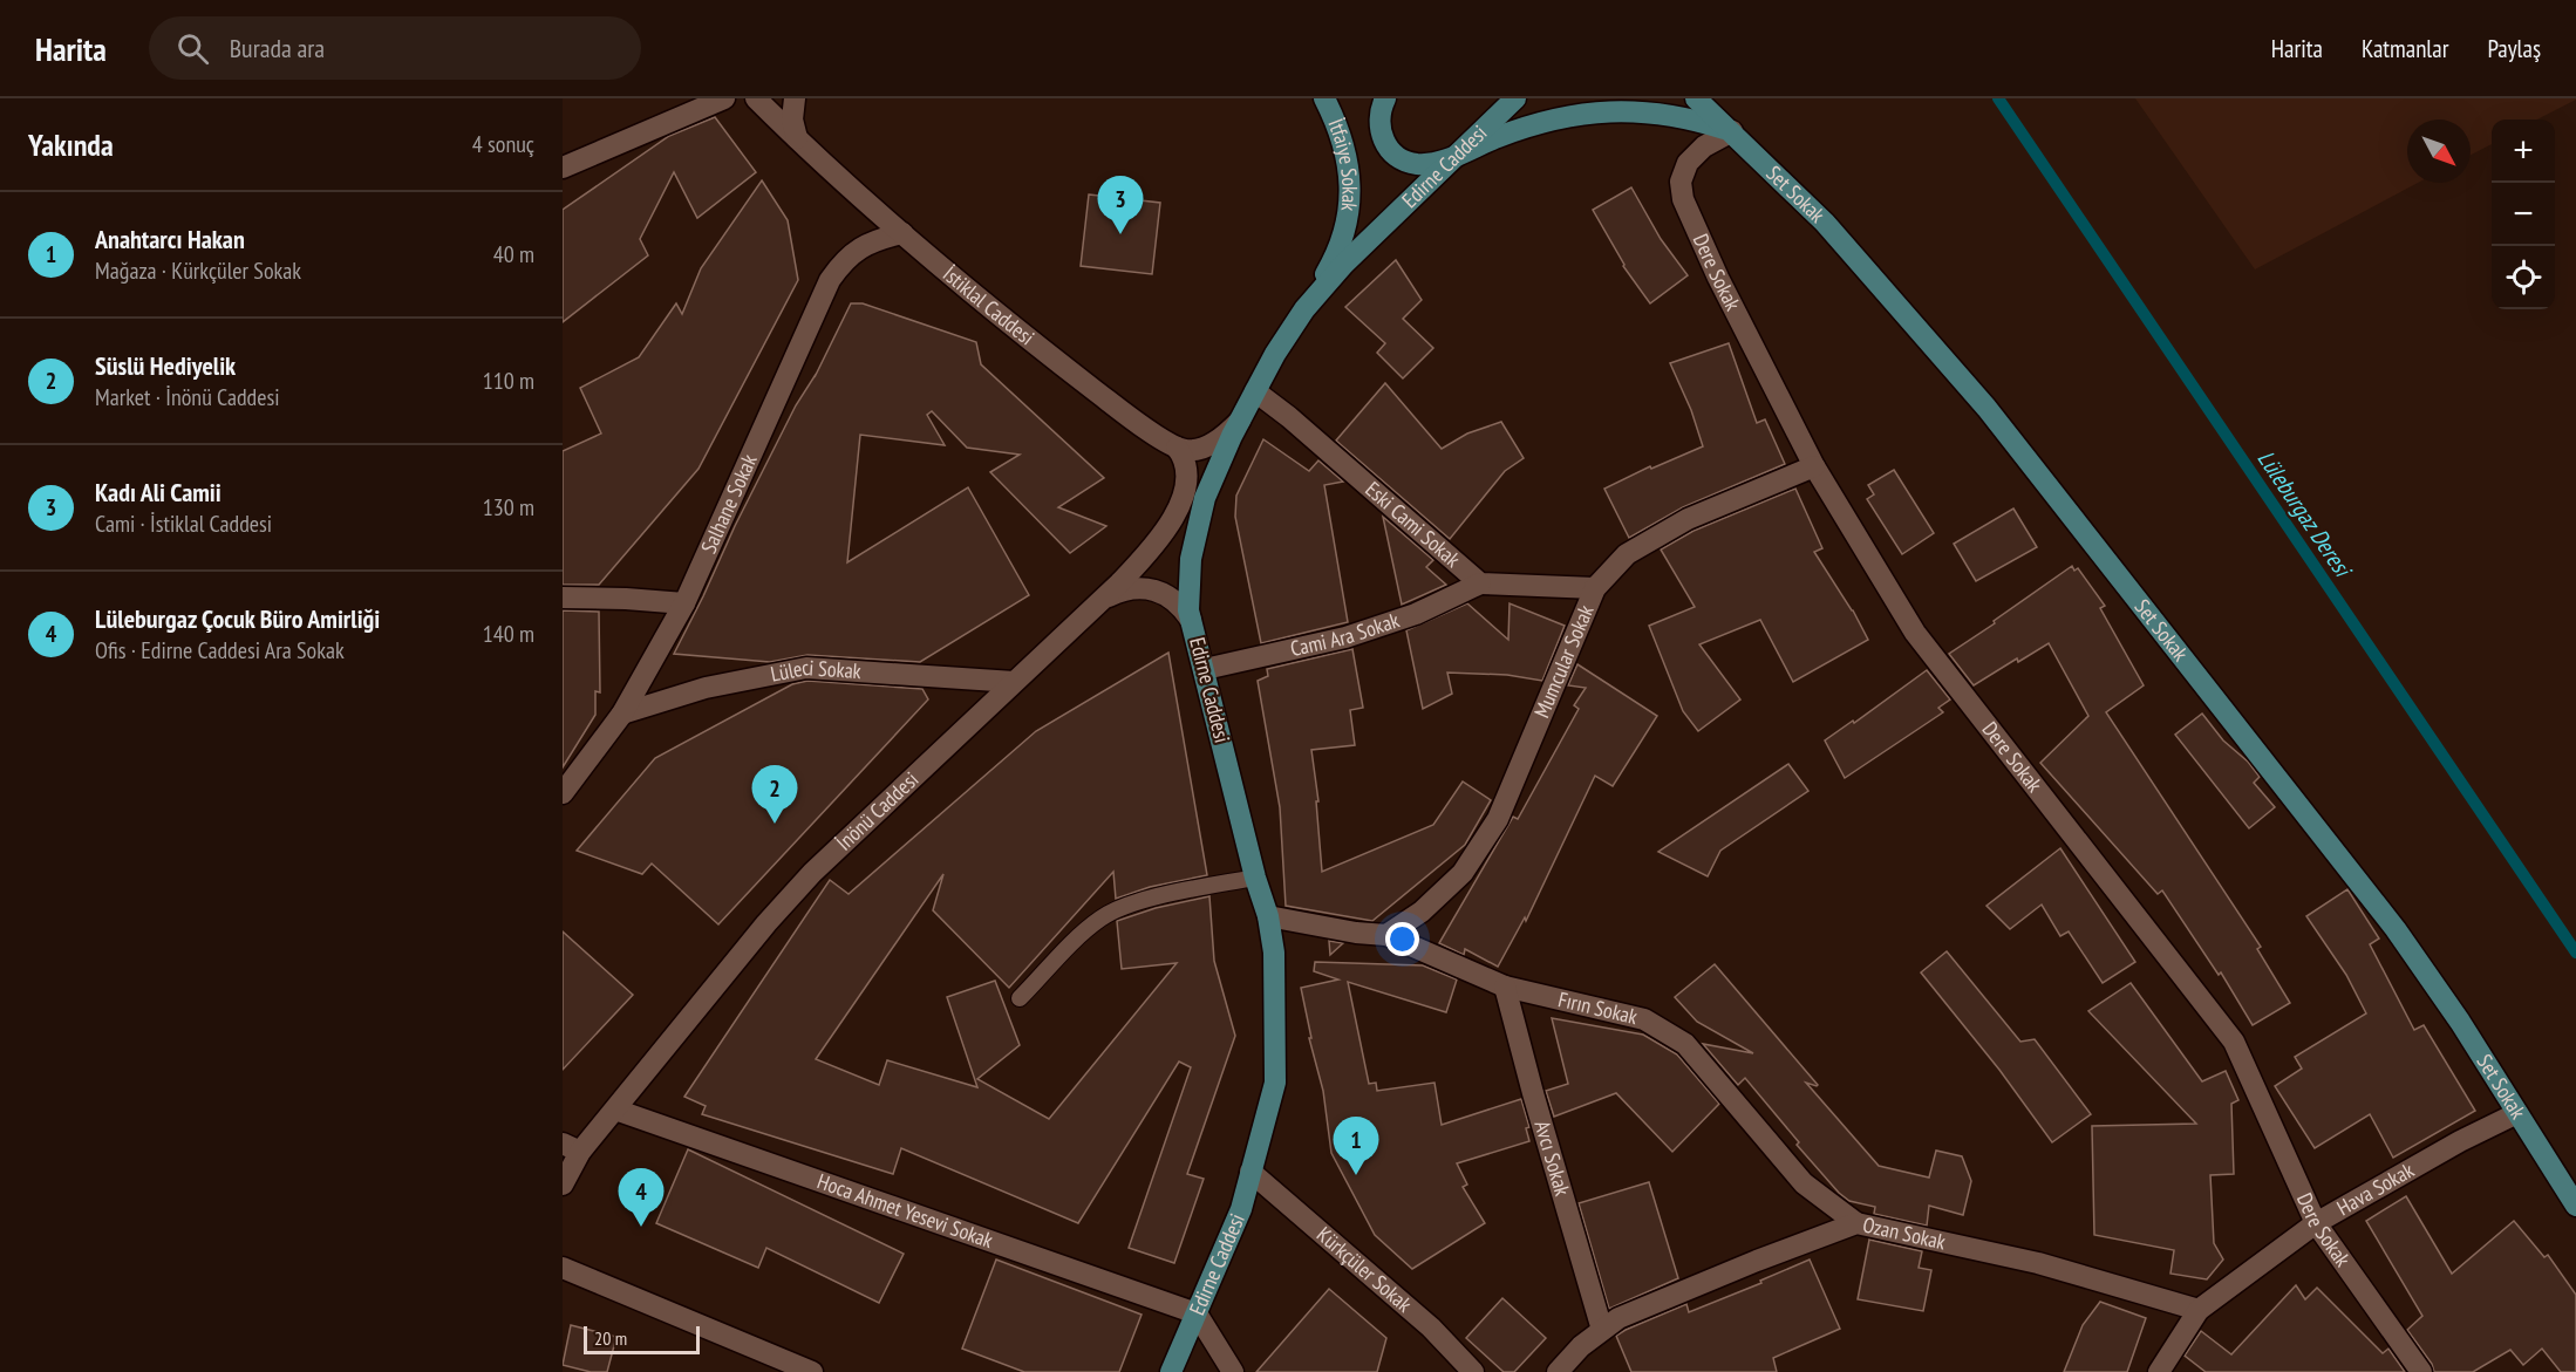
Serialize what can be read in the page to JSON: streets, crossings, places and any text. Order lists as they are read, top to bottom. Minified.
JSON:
{"streets":{"main road":["Edirne Caddesi","İtfaiye Sokak","Set Sokak"],"street":["Dere Sokak","İstiklal Caddesi","Salhane Sokak","Eski Cami Sokak","Cami Ara Sokak","Mumcular Sokak","Lüleci Sokak","İnönü Caddesi","Fırın Sokak","Avcı Sokak","Hava Sokak","Hoca Ahmet Yesevi Sokak","Ozan Sokak","Kürkçüler Sokak"]},"crossings":[["Edirne Caddesi","İtfaiye Sokak"],["Edirne Caddesi","Eski Cami Sokak"],["Edirne Caddesi","Cami Ara Sokak"],["Edirne Caddesi","Fırın Sokak"],["Edirne Caddesi","Hoca Ahmet Yesevi Sokak"],["Edirne Caddesi","Kürkçüler Sokak"],["Set Sokak","Dere Sokak"],["Set Sokak","Hava Sokak"],["Dere Sokak","Mumcular Sokak"],["Dere Sokak","Hava Sokak"],["İstiklal Caddesi","Salhane Sokak"],["İstiklal Caddesi","İnönü Caddesi"],["Salhane Sokak","Lüleci Sokak"],["Eski Cami Sokak","Cami Ara Sokak"],["Mumcular Sokak","Fırın Sokak"],["Lüleci Sokak","İnönü Caddesi"],["İnönü Caddesi","Hoca Ahmet Yesevi Sokak"],["Fırın Sokak","Avcı Sokak"],["Fırın Sokak","Ozan Sokak"],["Avcı Sokak","Ozan Sokak"],["Hava Sokak","Ozan Sokak"]],"water":["Lüleburgaz Deresi"],"scale_bar":"20 m","north":"bottom right","page":{"header":"Harita","search":"Burada ara","nav":["Harita","Katmanlar","Paylaş"],"heading":["Yakında","4 sonuç"],"map_buttons":["+","−"],"pins":["3","2","1","4"],"list":[{"mark":"1","name":"Anahtarcı Hakan","note":"Mağaza · Kürkçüler Sokak","value":"40 m"},{"mark":"2","name":"Süslü Hediyelik","note":"Market · İnönü Caddesi","value":"110 m"},{"mark":"3","name":"Kadı Ali Camii","note":"Cami · İstiklal Caddesi","value":"130 m"},{"mark":"4","name":"Lüleburgaz Çocuk Büro Amirliği","note":"Ofis · Edirne Caddesi Ara Sokak","value":"140 m"}],"scale":"20 m"}}
